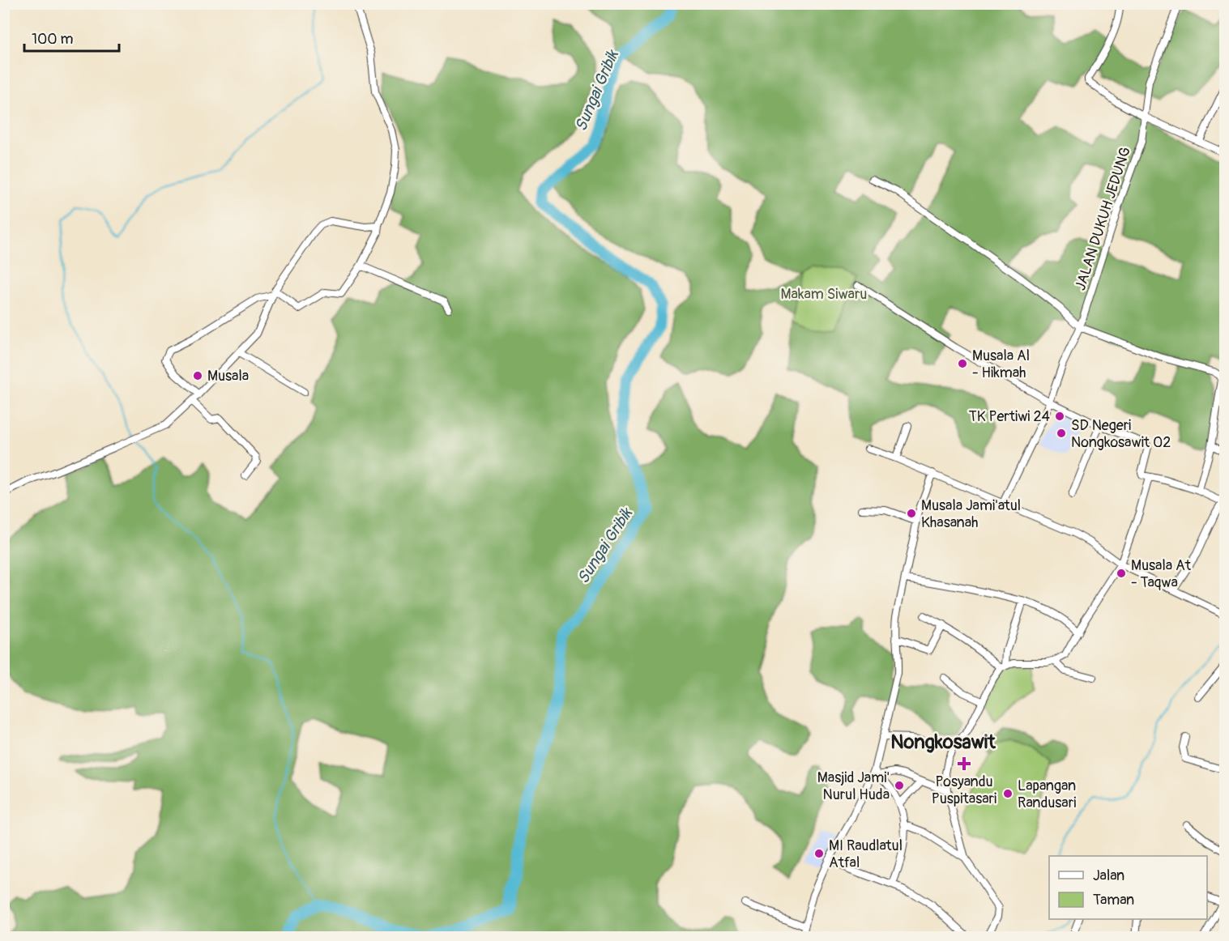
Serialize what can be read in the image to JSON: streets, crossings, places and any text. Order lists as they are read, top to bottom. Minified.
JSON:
{"streets":{"street":["JALAN DUKUH JEDUNG"]},"districts":["Nongkosawit"],"water":["Sungai Gribik"],"parks":["Makam Siwaru"],"places":{"other":["Musala Al - Hikmah","Musala","TK Pertiwi 24","SD Negeri Nongkosawit 02","Musala Jami'atul Khasanah","Musala At - Taqwa","Masjid Jami' Nurul Huda","Lapangan Randusari","MI Raudlatul Atfal"],"health":["Posyandu Puspitasari"]},"legend":["Jalan","Taman"],"scale_bar":"100 m"}
